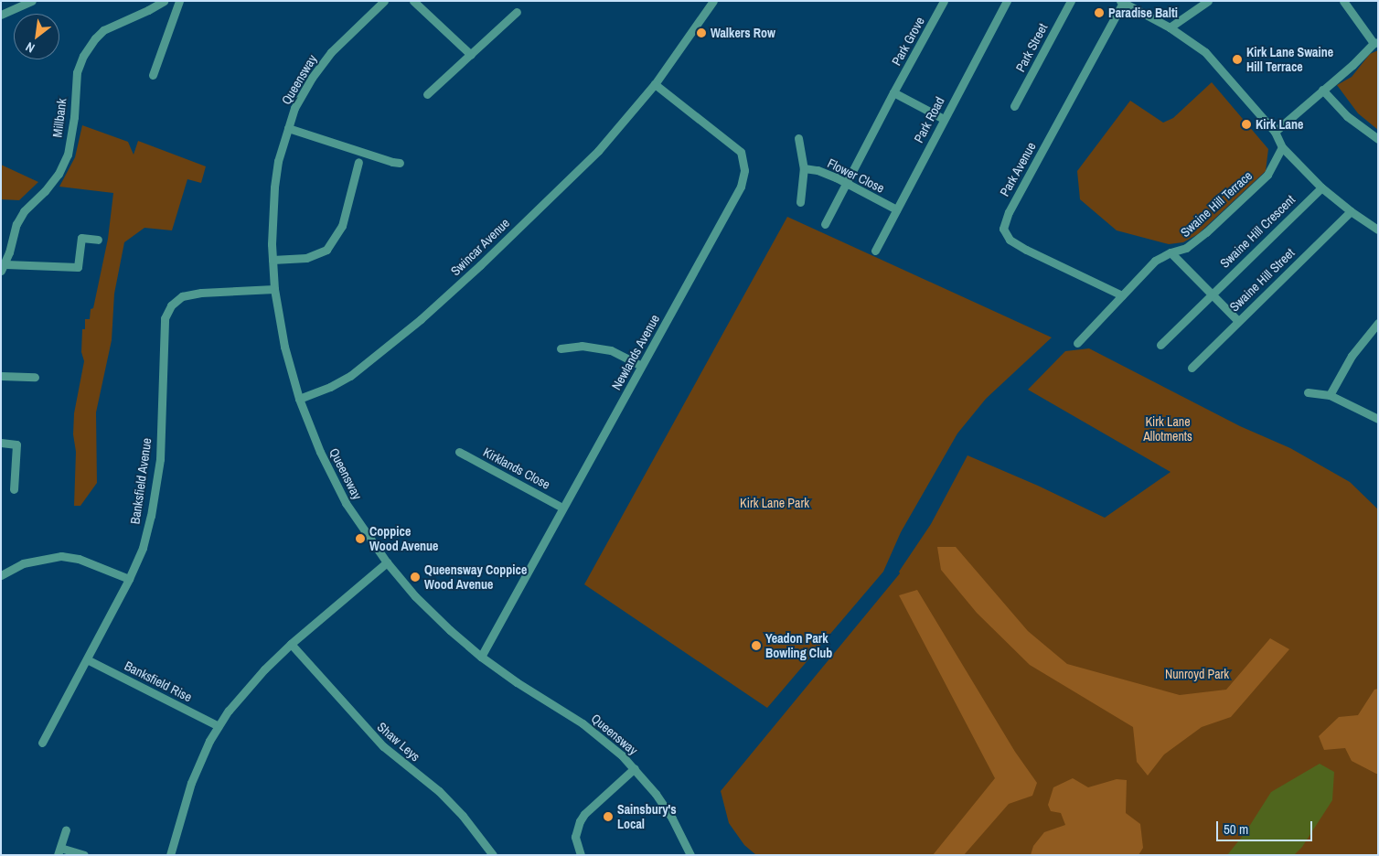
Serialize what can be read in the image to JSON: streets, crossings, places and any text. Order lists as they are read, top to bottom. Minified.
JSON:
{"streets":{"street":["Park Grove","Park Street","Queensway","Millbank","Park Road","Park Avenue","Flower Close","Swaine Hill Terrace","Swaine Hill Crescent","Swincar Avenue","Swaine Hill Street","Newlands Avenue","Kirklands Close","Banksfield Avenue","Banksfield Rise","Shaw Leys"]},"crossings":[["Park Grove","Flower Close"],["Queensway","Swincar Avenue"],["Queensway","Newlands Avenue"],["Queensway","Banksfield Avenue"],["Park Road","Flower Close"],["Park Avenue","Swaine Hill Terrace"],["Swincar Avenue","Newlands Avenue"],["Newlands Avenue","Kirklands Close"],["Banksfield Avenue","Banksfield Rise"]],"parks":["Kirk Lane Allotments","Kirk Lane Park","Nunroyd Park"],"places":["Paradise Balti","Walkers Row","Kirk Lane Swaine Hill Terrace","Kirk Lane","Coppice Wood Avenue","Queensway Coppice Wood Avenue","Yeadon Park Bowling Club","Sainsbury's Local"],"scale_bar":"50 m","north":"bottom left"}
